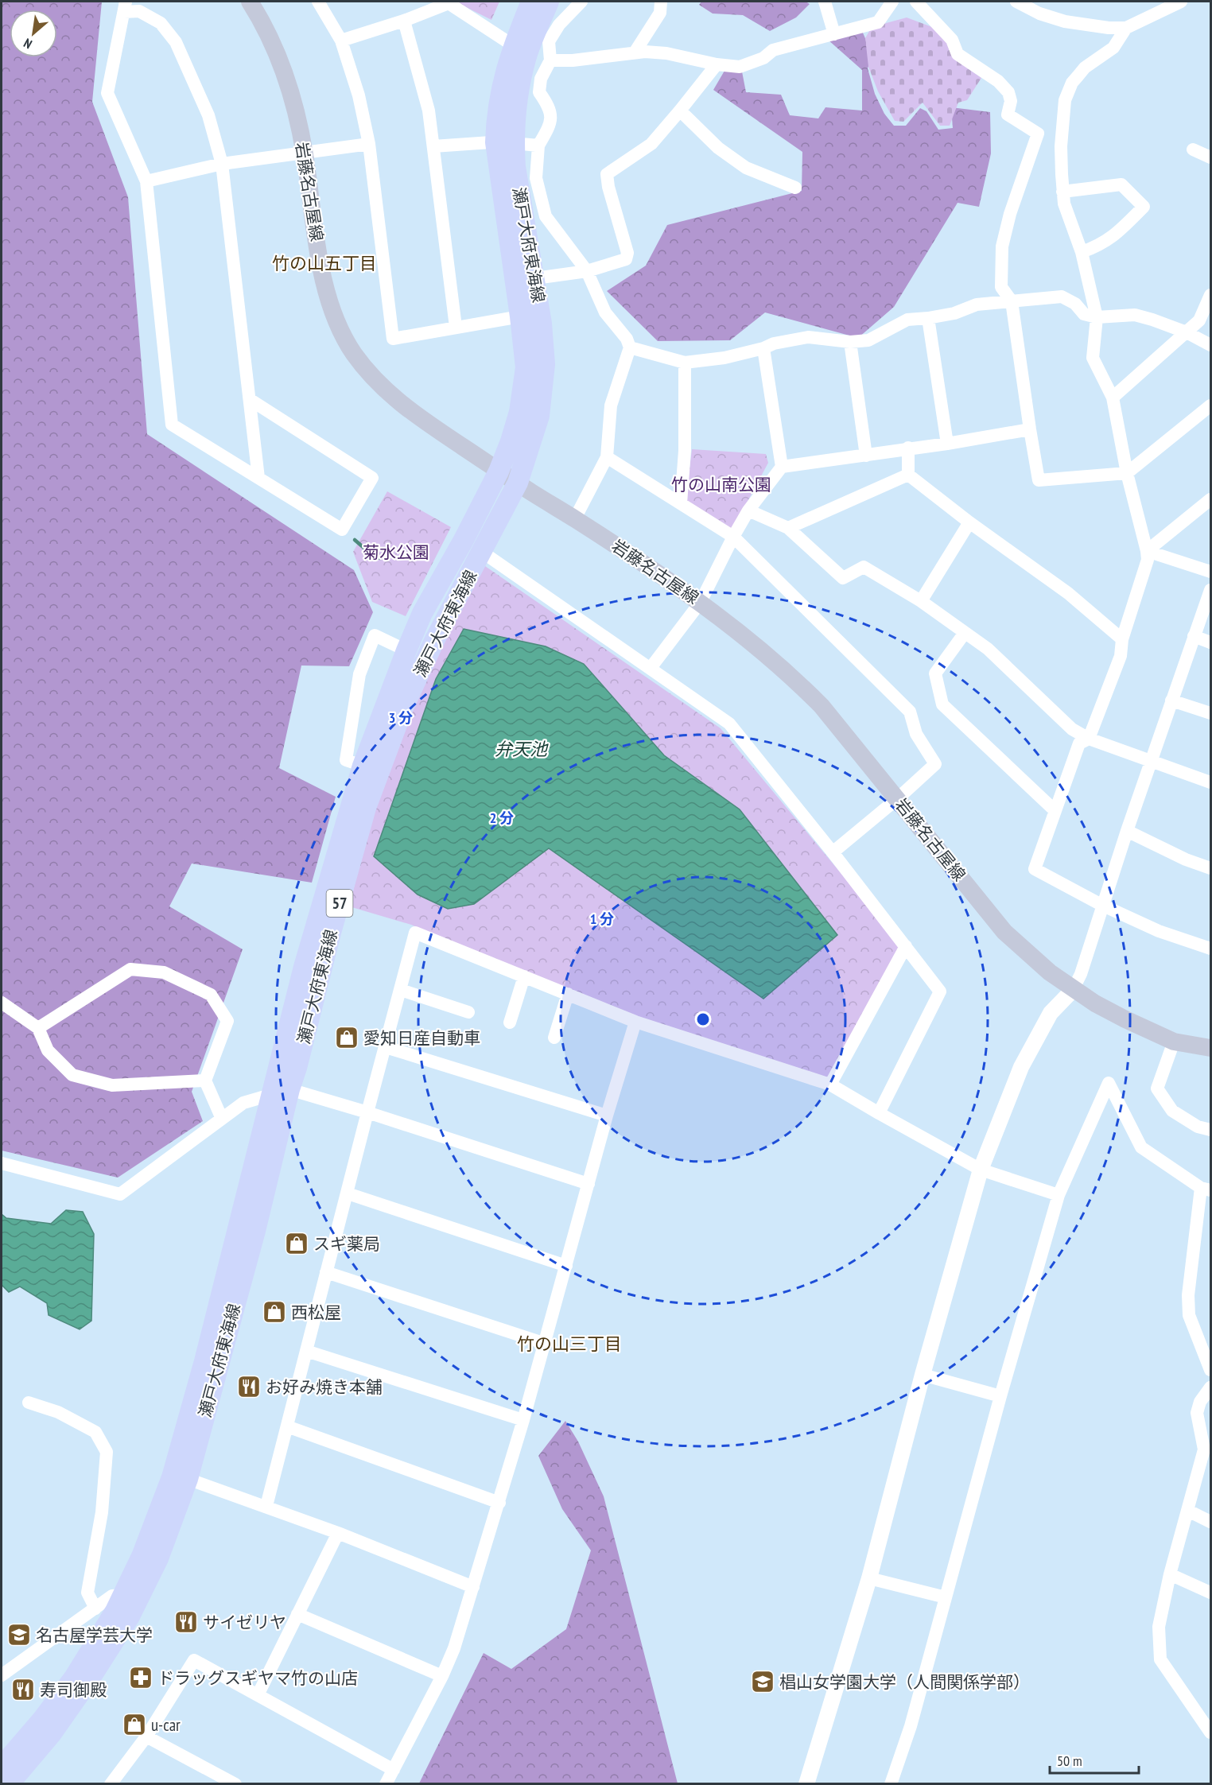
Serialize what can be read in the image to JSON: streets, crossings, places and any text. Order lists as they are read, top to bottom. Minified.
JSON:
{"streets":{"main road":["岩藤名古屋線","瀬戸大府東海線","57"]},"crossings":[["岩藤名古屋線","瀬戸大府東海線"]],"districts":["竹の山五丁目","竹の山三丁目"],"water":["弁天池"],"parks":["竹の山南公園","菊水公園"],"places":{"shop":["愛知日産自動車","スギ薬局","西松屋","u-car"],"restaurant":["お好み焼き本舗","サイゼリヤ","寿司御殿"],"school or university":["名古屋学芸大学","椙山女学園大学（人間関係学部）"],"pharmacy":["ドラッグスギヤマ竹の山店"]},"scale_bar":"50 m","north":"bottom left","rings":["3 分","2 分","1 分"]}
